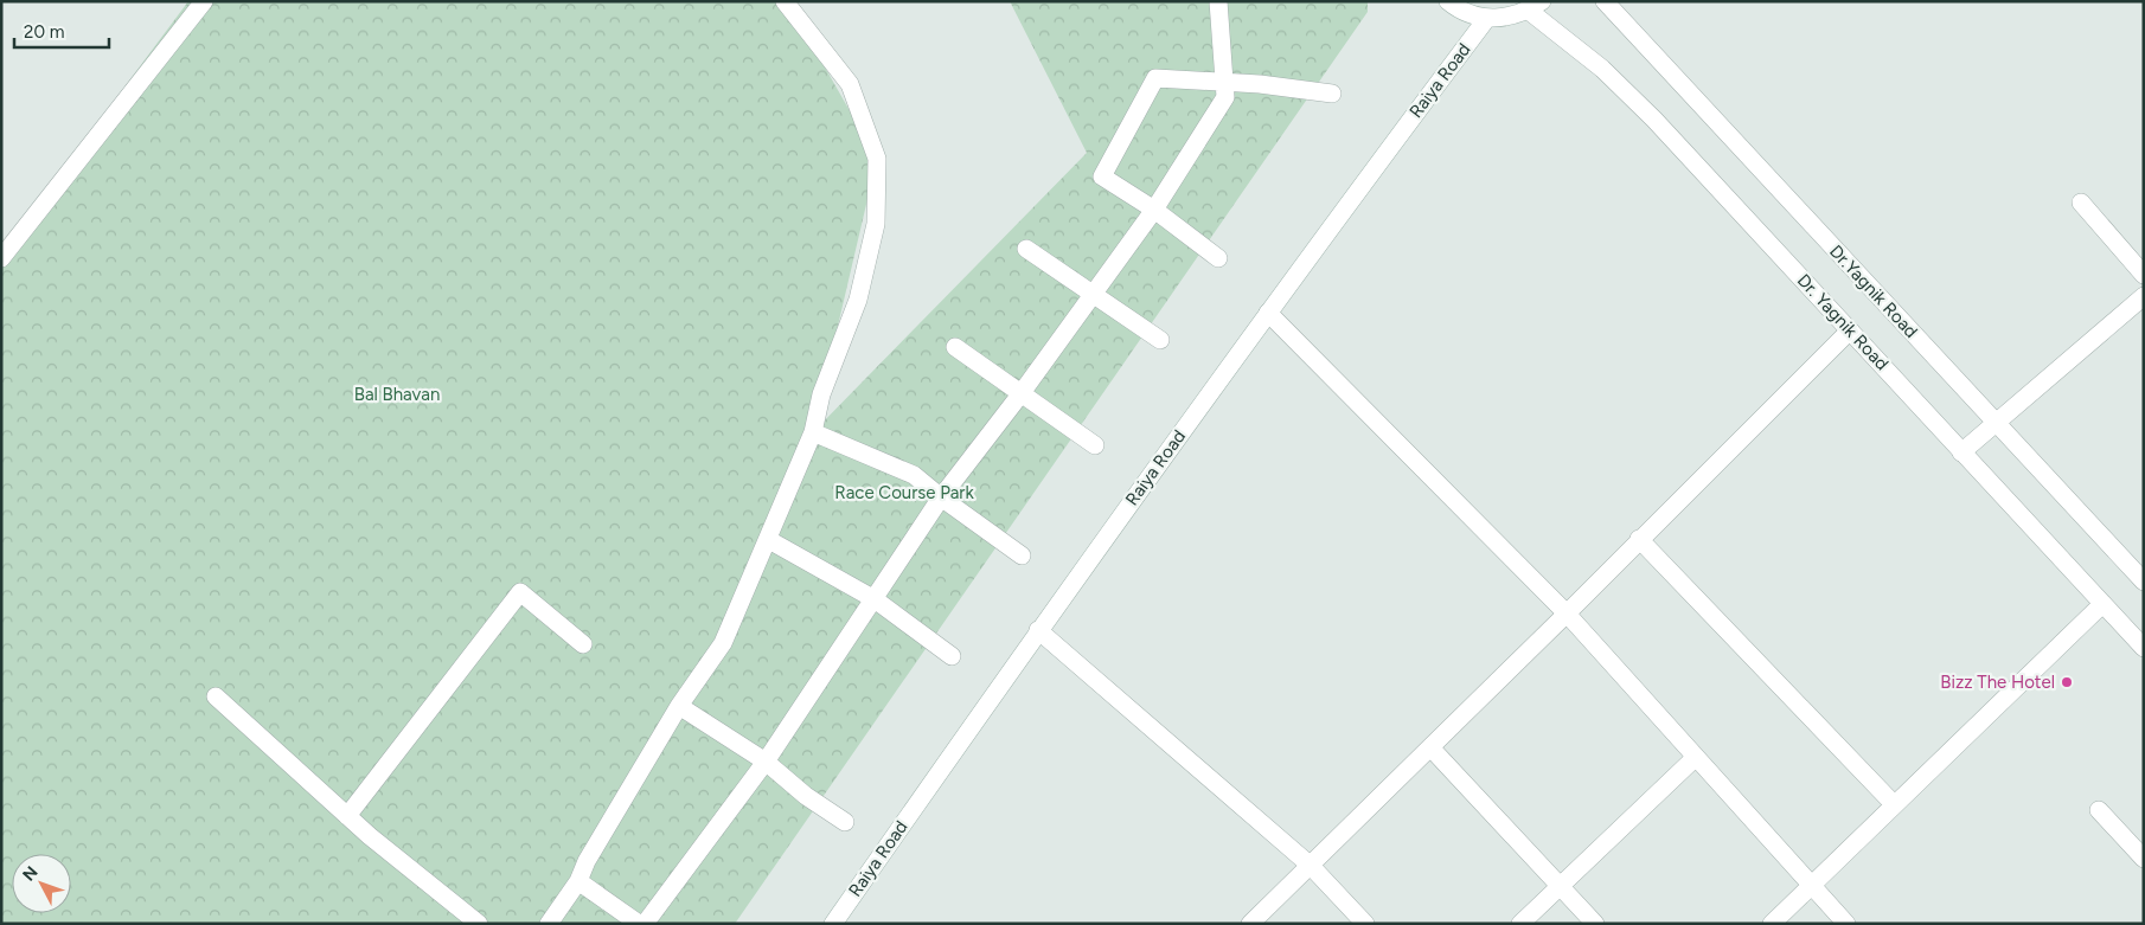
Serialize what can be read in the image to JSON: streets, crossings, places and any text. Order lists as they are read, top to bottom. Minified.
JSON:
{"streets":{"street":["Raiya Road","Dr.Yagnik Road","Dr. Yagnik Road"]},"parks":["Bal Bhavan","Race Course Park"],"places":["Bizz The Hotel"],"scale_bar":"20 m","north":"top left"}
